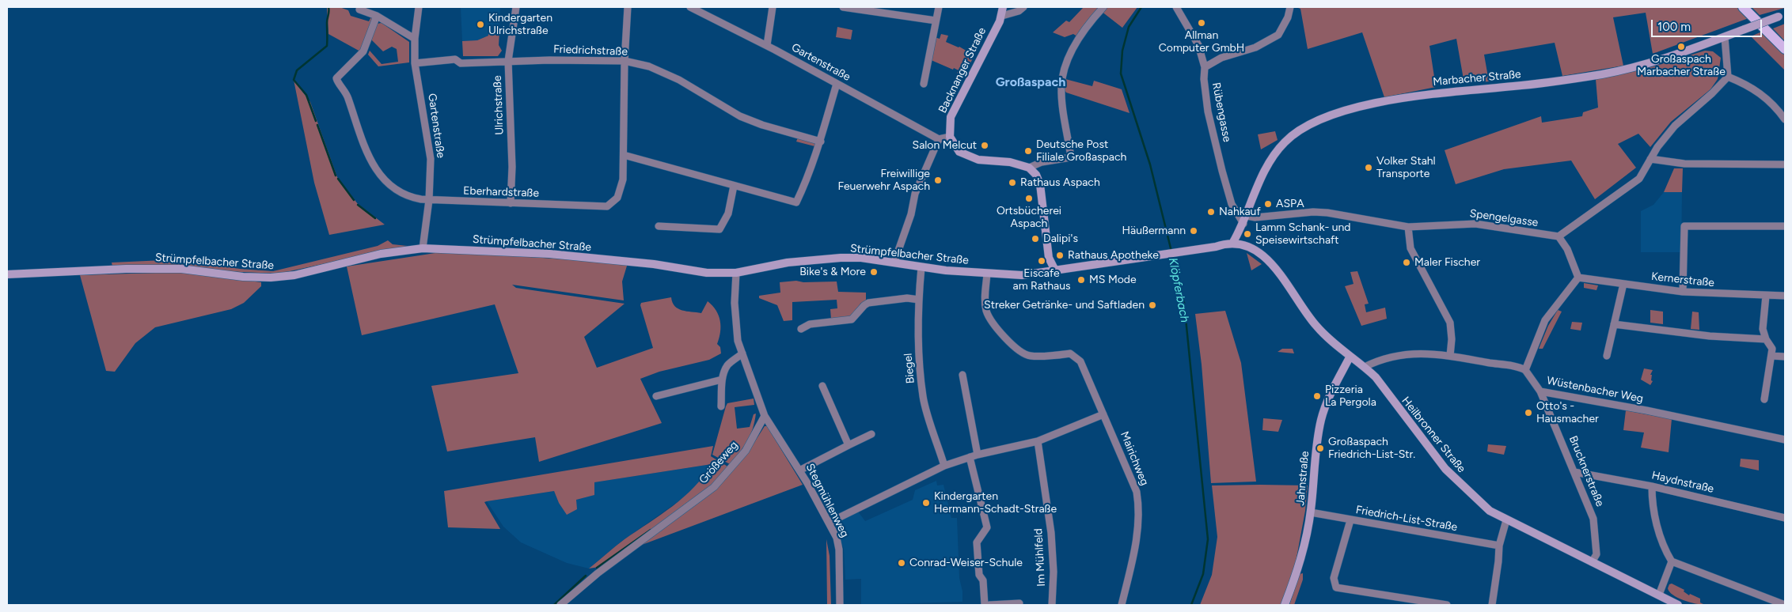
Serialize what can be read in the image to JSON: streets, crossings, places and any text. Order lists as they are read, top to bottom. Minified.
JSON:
{"streets":{"street":["Friedrichstraße","Gartenstraße","Backnanger Straße","Marbacher Straße","Ulrichstraße","Rübengasse","Eberhardstraße","Spengelgasse","Strümpfelbacher Straße","Kernerstraße","Biegel","Wüstenbacher Weg","Heilbronner Straße","Mairichweg","Größeweg","Brucknerstraße","Jahnstraße","Haydnstraße","Stegmühlenweg","Friedrich-List-Straße","Im Mühlfeld"]},"crossings":[["Friedrichstraße","Gartenstraße"],["Friedrichstraße","Ulrichstraße"],["Friedrichstraße","Eberhardstraße"],["Gartenstraße","Eberhardstraße"],["Gartenstraße","Strümpfelbacher Straße"],["Marbacher Straße","Rübengasse"],["Marbacher Straße","Spengelgasse"],["Marbacher Straße","Strümpfelbacher Straße"],["Marbacher Straße","Heilbronner Straße"],["Ulrichstraße","Eberhardstraße"],["Strümpfelbacher Straße","Biegel"],["Strümpfelbacher Straße","Heilbronner Straße"],["Strümpfelbacher Straße","Mairichweg"],["Wüstenbacher Weg","Brucknerstraße"],["Heilbronner Straße","Brucknerstraße"],["Heilbronner Straße","Jahnstraße"],["Größeweg","Stegmühlenweg"],["Brucknerstraße","Haydnstraße"],["Jahnstraße","Friedrich-List-Straße"]],"districts":["Großaspach"],"water":["Klöpferbach"],"places":["Allman Computer GmbH","Kindergarten Ulrichstraße","Großaspach Marbacher Straße","Salon Melcut","Deutsche Post Filiale Großaspach","Volker Stahl Transporte","Freiwillige Feuerwehr Aspach","Rathaus Aspach","Ortsbücherei Aspach","ASPA","Nahkauf","Häußermann","Lamm Schank- und Speisewirtschaft","Dalipi's","Rathaus Apotheke","Eiscafe am Rathaus","Maler Fischer","Bike's & More","MS Mode","Streker Getränke- und Saftladen","Pizzeria La Pergola","Otto's - Hausmacher","Großaspach Friedrich-List-Str.","Kindergarten Hermann-Schadt-Straße","Conrad-Weiser-Schule"],"scale_bar":"100 m"}
